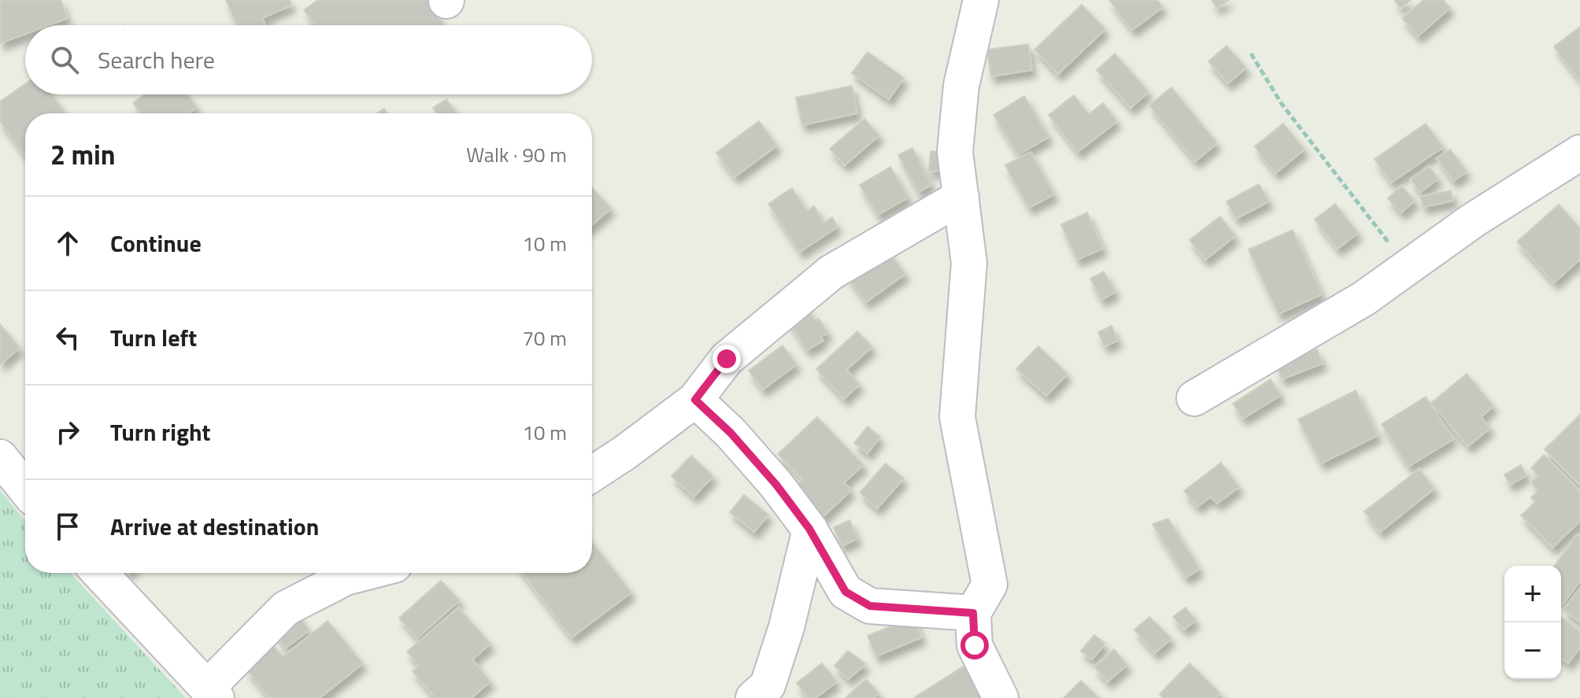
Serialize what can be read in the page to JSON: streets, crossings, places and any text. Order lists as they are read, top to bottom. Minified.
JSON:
{"page":{"search":"Search here","heading":["2 min","Walk · 90 m"],"list":[["Continue","10 m"],["Turn left","70 m"],["Turn right","10 m"],"Arrive at destination"],"map_buttons":["+","−"]}}
